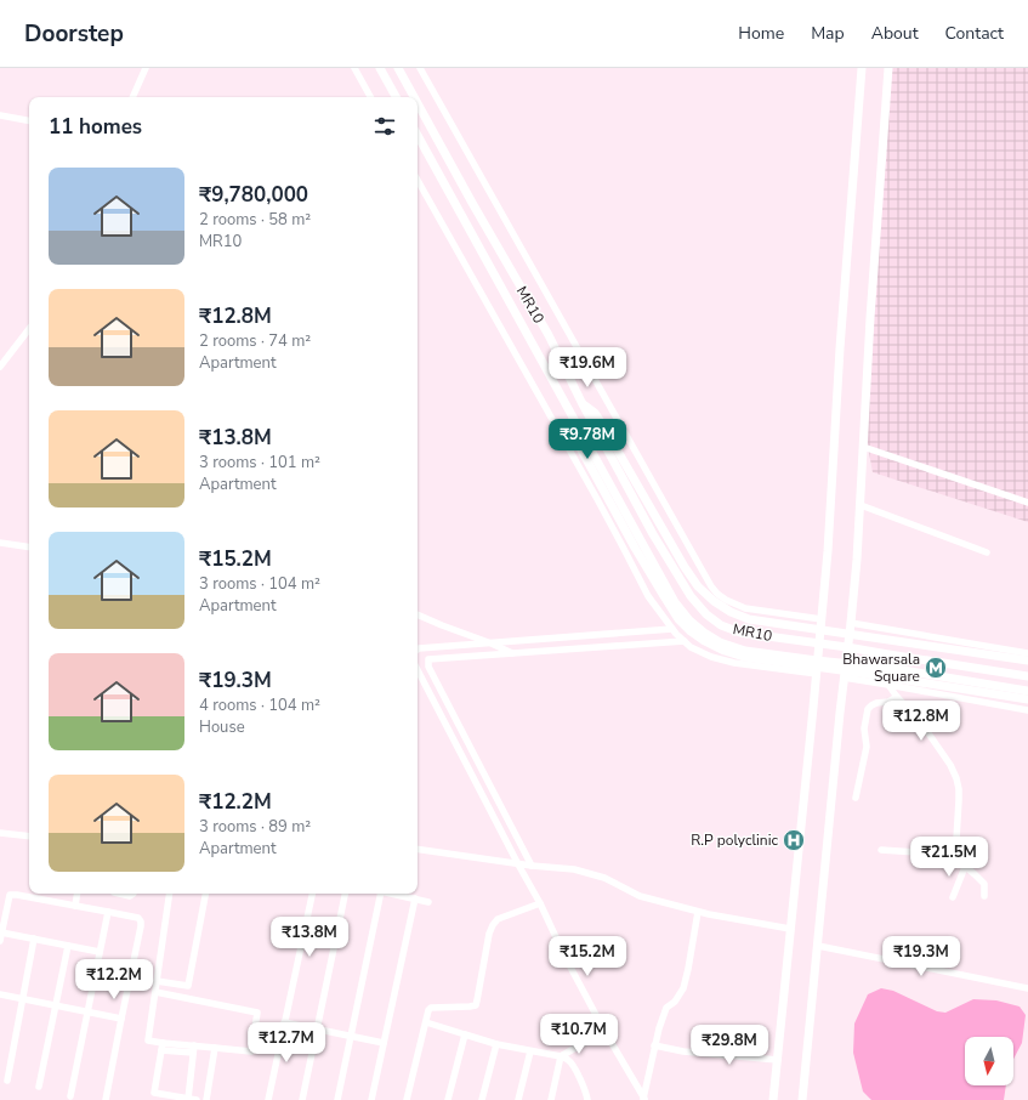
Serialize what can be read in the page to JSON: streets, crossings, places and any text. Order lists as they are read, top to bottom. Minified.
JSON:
{"streets":{"main road":["MR10"]},"places":{"metro station":["Bhawarsala Square"],"hospital":["R.P polyclinic"]},"north":"bottom","page":{"header":"Doorstep","nav":["Home","Map","About","Contact"],"heading":"11 homes","list":[{"name":"₹9,780,000","note":"2 rooms · 58 m² · MR10"},{"name":"₹12.8M","note":"2 rooms · 74 m² · Apartment"},{"name":"₹13.8M","note":"3 rooms · 101 m² · Apartment"},{"name":"₹15.2M","note":"3 rooms · 104 m² · Apartment"},{"name":"₹19.3M","note":"4 rooms · 104 m² · House"},{"name":"₹12.2M","note":"3 rooms · 89 m² · Apartment"}],"price":["₹19.6M","₹9.78M","₹12.8M","₹21.5M","₹13.8M","₹15.2M","₹19.3M","₹12.2M","₹10.7M","₹12.7M","₹29.8M"]}}
